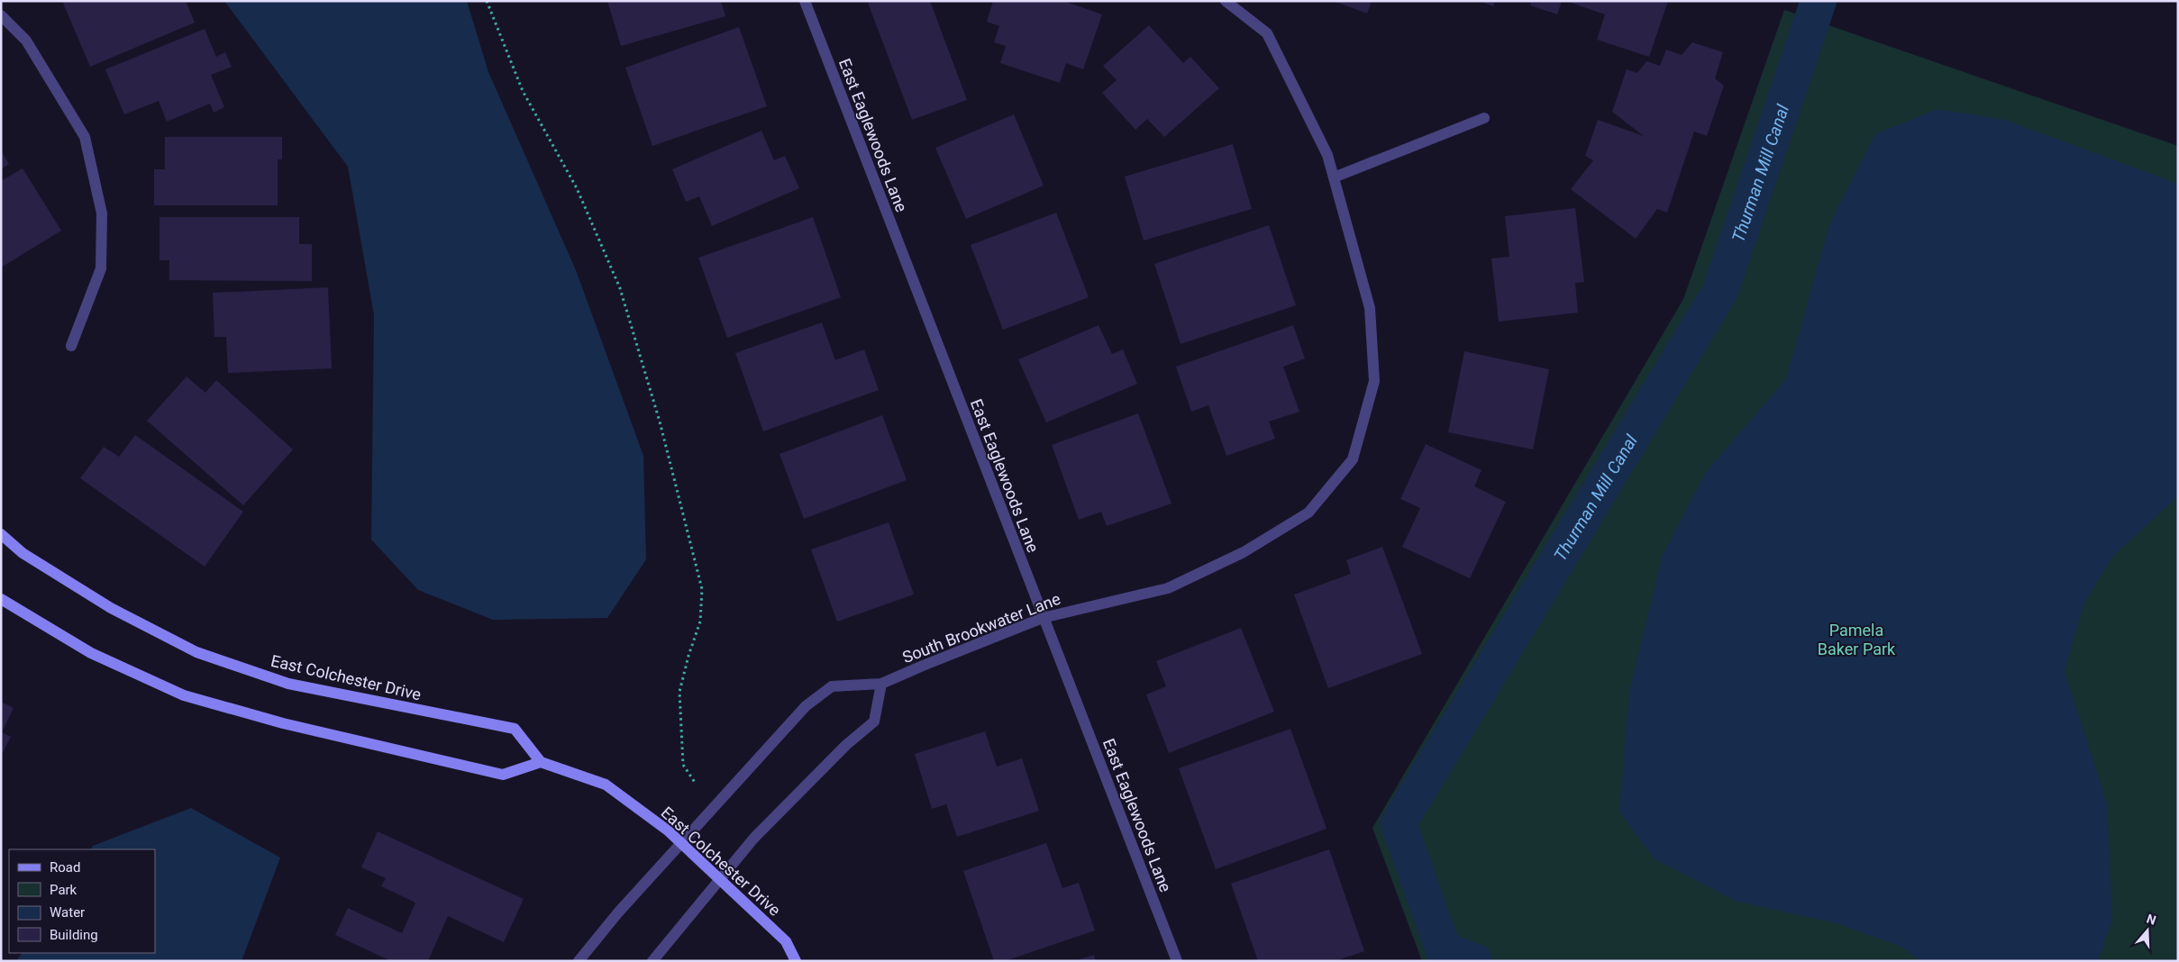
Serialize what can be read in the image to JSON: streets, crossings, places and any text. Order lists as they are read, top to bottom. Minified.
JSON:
{"streets":{"street":["East Eaglewoods Lane","South Brookwater Lane","East Colchester Drive"]},"crossings":[["East Eaglewoods Lane","South Brookwater Lane"],["South Brookwater Lane","East Colchester Drive"]],"water":["Thurman Mill Canal"],"parks":["Pamela Baker Park"],"legend":["Road","Park","Water","Building"],"north":"top"}
